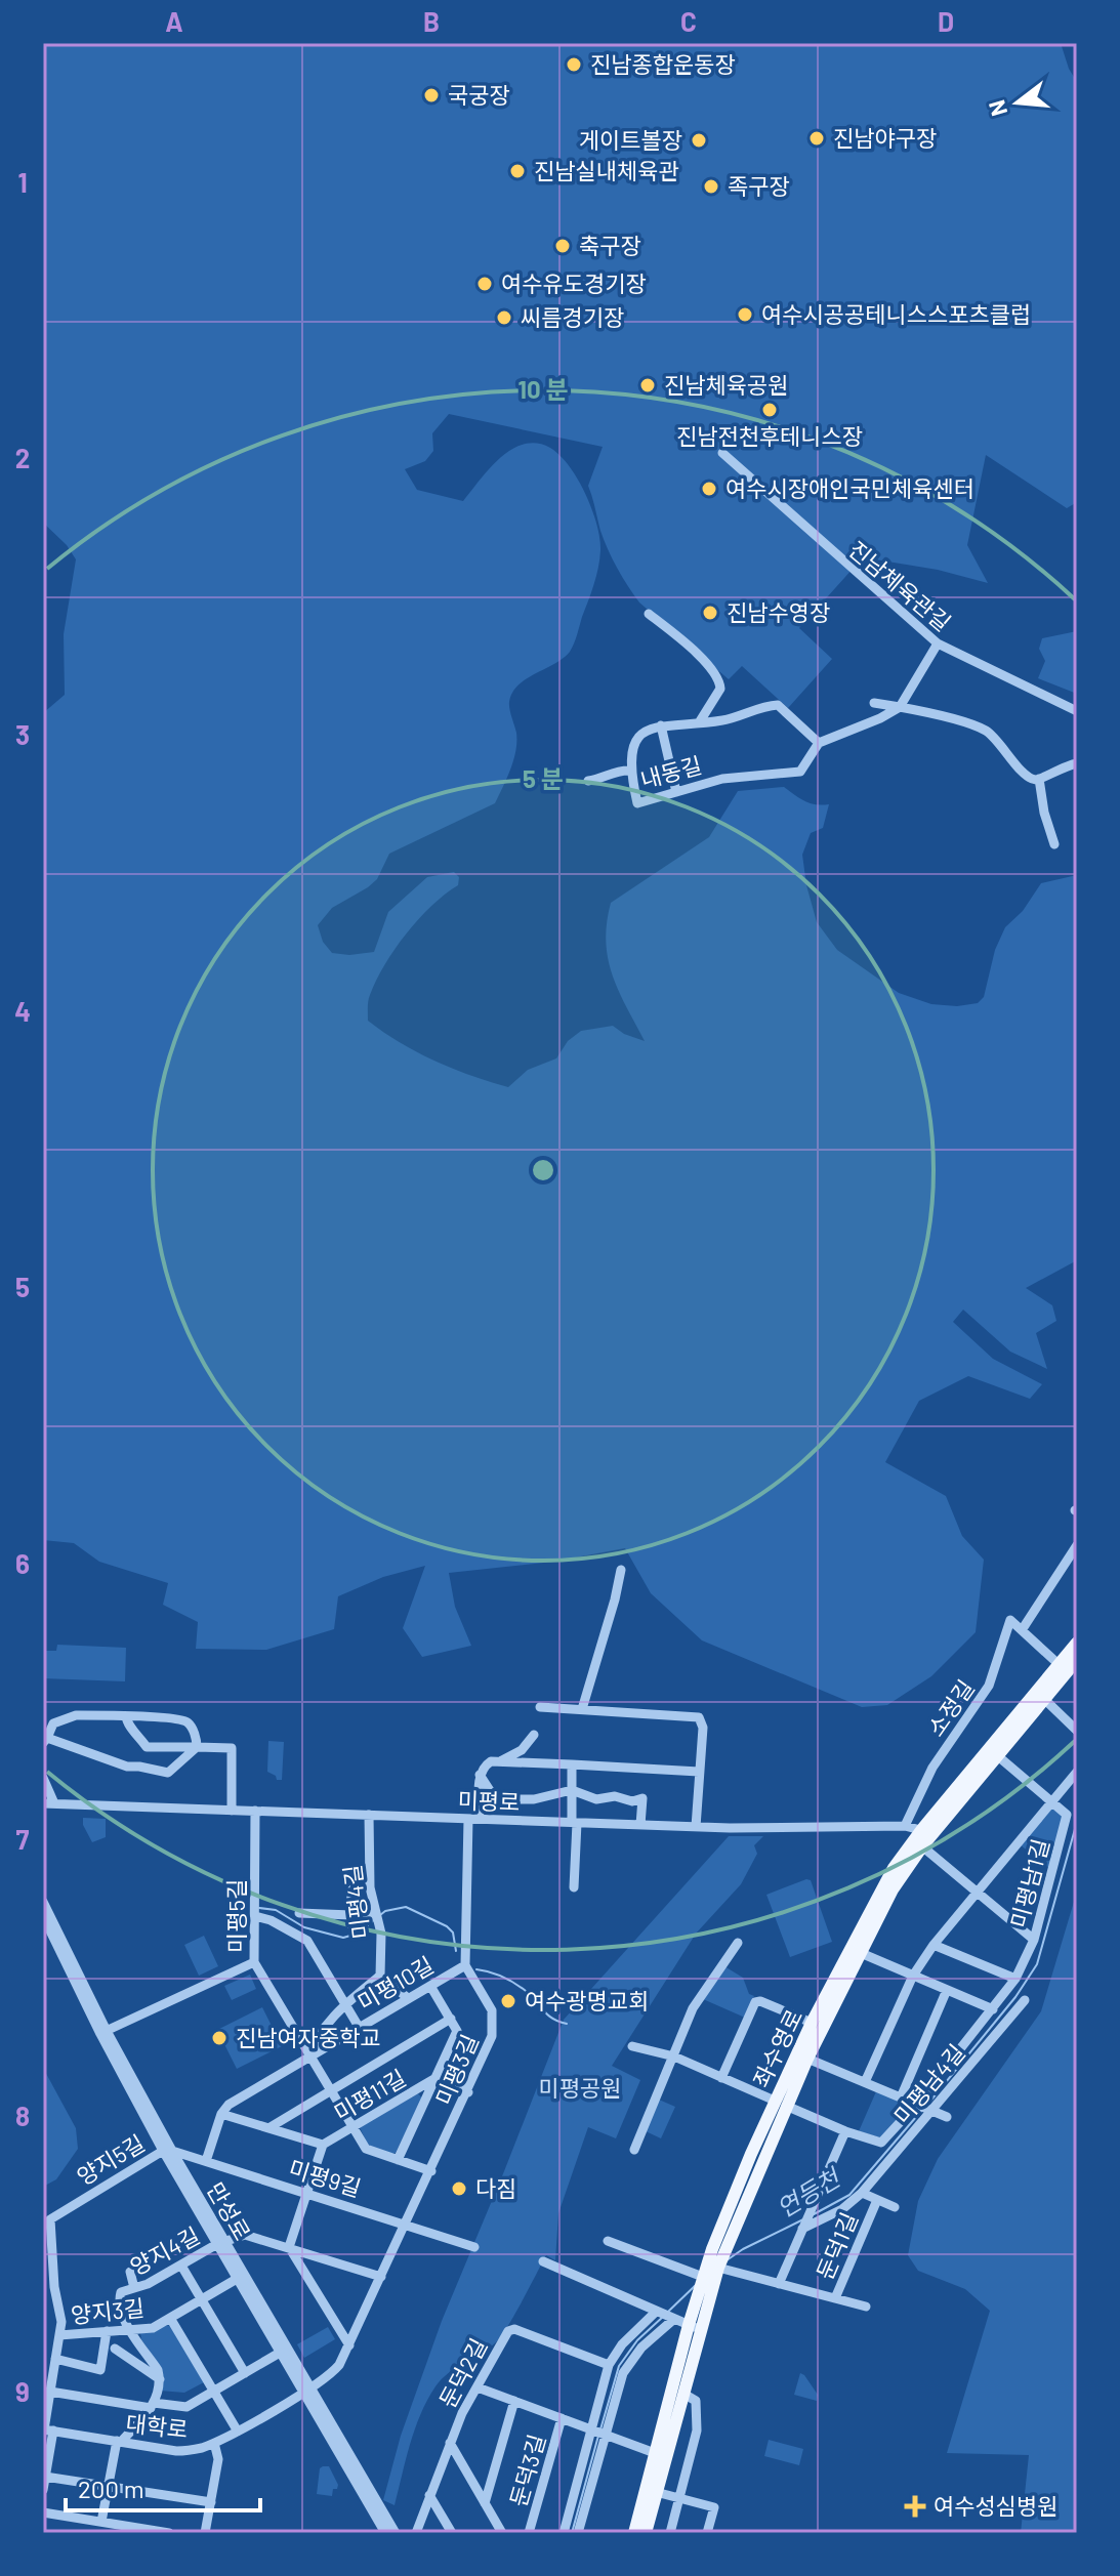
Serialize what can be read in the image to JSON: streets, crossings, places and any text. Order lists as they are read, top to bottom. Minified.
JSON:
{"streets":{"main road":["좌수영로"],"street":["진남체육관길","내동길","소정길","미평로","미평남1길","미평4길","미평5길","미평10길","미평3길","미평남4길","미평11길","양지5길","미평9길","만성로","둔덕1길","양지4길","양지3길","둔덕2길","대학로","둔덕3길"]},"crossings":[["소정길","미평로"],["미평로","미평4길"],["미평로","미평5길"],["미평로","좌수영로"],["미평남1길","좌수영로"],["미평남1길","미평남4길"],["미평5길","미평10길"],["미평5길","미평3길"],["미평5길","미평11길"],["미평10길","미평3길"],["좌수영로","미평남4길"],["좌수영로","둔덕1길"],["미평3길","미평11길"],["미평3길","미평9길"],["미평3길","만성로"],["미평3길","대학로"],["미평남4길","둔덕1길"],["미평11길","미평9길"],["양지5길","미평9길"],["양지5길","만성로"],["양지5길","양지3길"],["양지5길","대학로"],["미평9길","만성로"],["만성로","양지4길"],["만성로","양지3길"],["만성로","대학로"],["양지4길","양지3길"],["둔덕2길","둔덕3길"]],"water":["연등천"],"parks":["미평공원"],"places":{"other":["진남종합운동장","국궁장","진남야구장","게이트볼장","진남실내체육관","족구장","축구장","여수유도경기장","여수시공공테니스스포츠클럽","씨름경기장","진남체육공원","진남전천후테니스장","여수시장애인국민체육센터","진남수영장","여수광명교회","진남여자중학교","다짐"],"health":["여수성심병원"]},"scale_bar":"200 m","north":"left","grid":{"columns":["A","B","C","D"],"rows":["1","2","3","4","5","6","7","8","9"]},"rings":["10 분","5 분"]}
